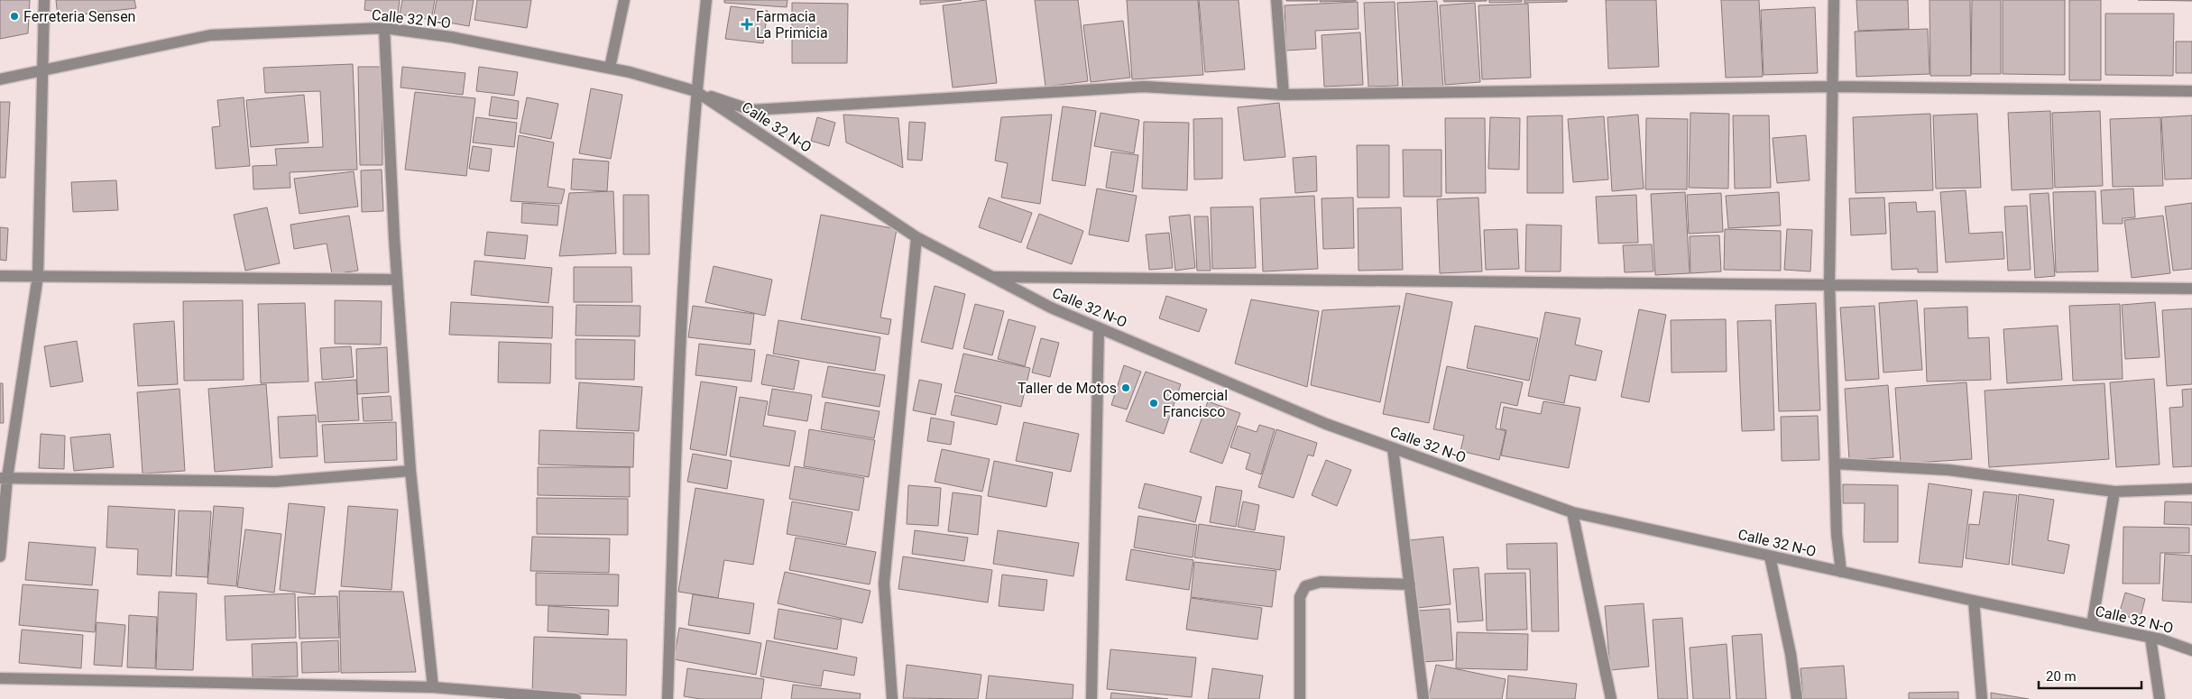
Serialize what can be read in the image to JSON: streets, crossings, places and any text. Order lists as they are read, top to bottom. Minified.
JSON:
{"streets":{"street":["Calle 32 N-O"]},"places":{"other":["Ferreteria Sensen","Taller de Motos","Comercial Francisco"],"health":["Farmacia La Primicia"]},"scale_bar":"20 m"}
